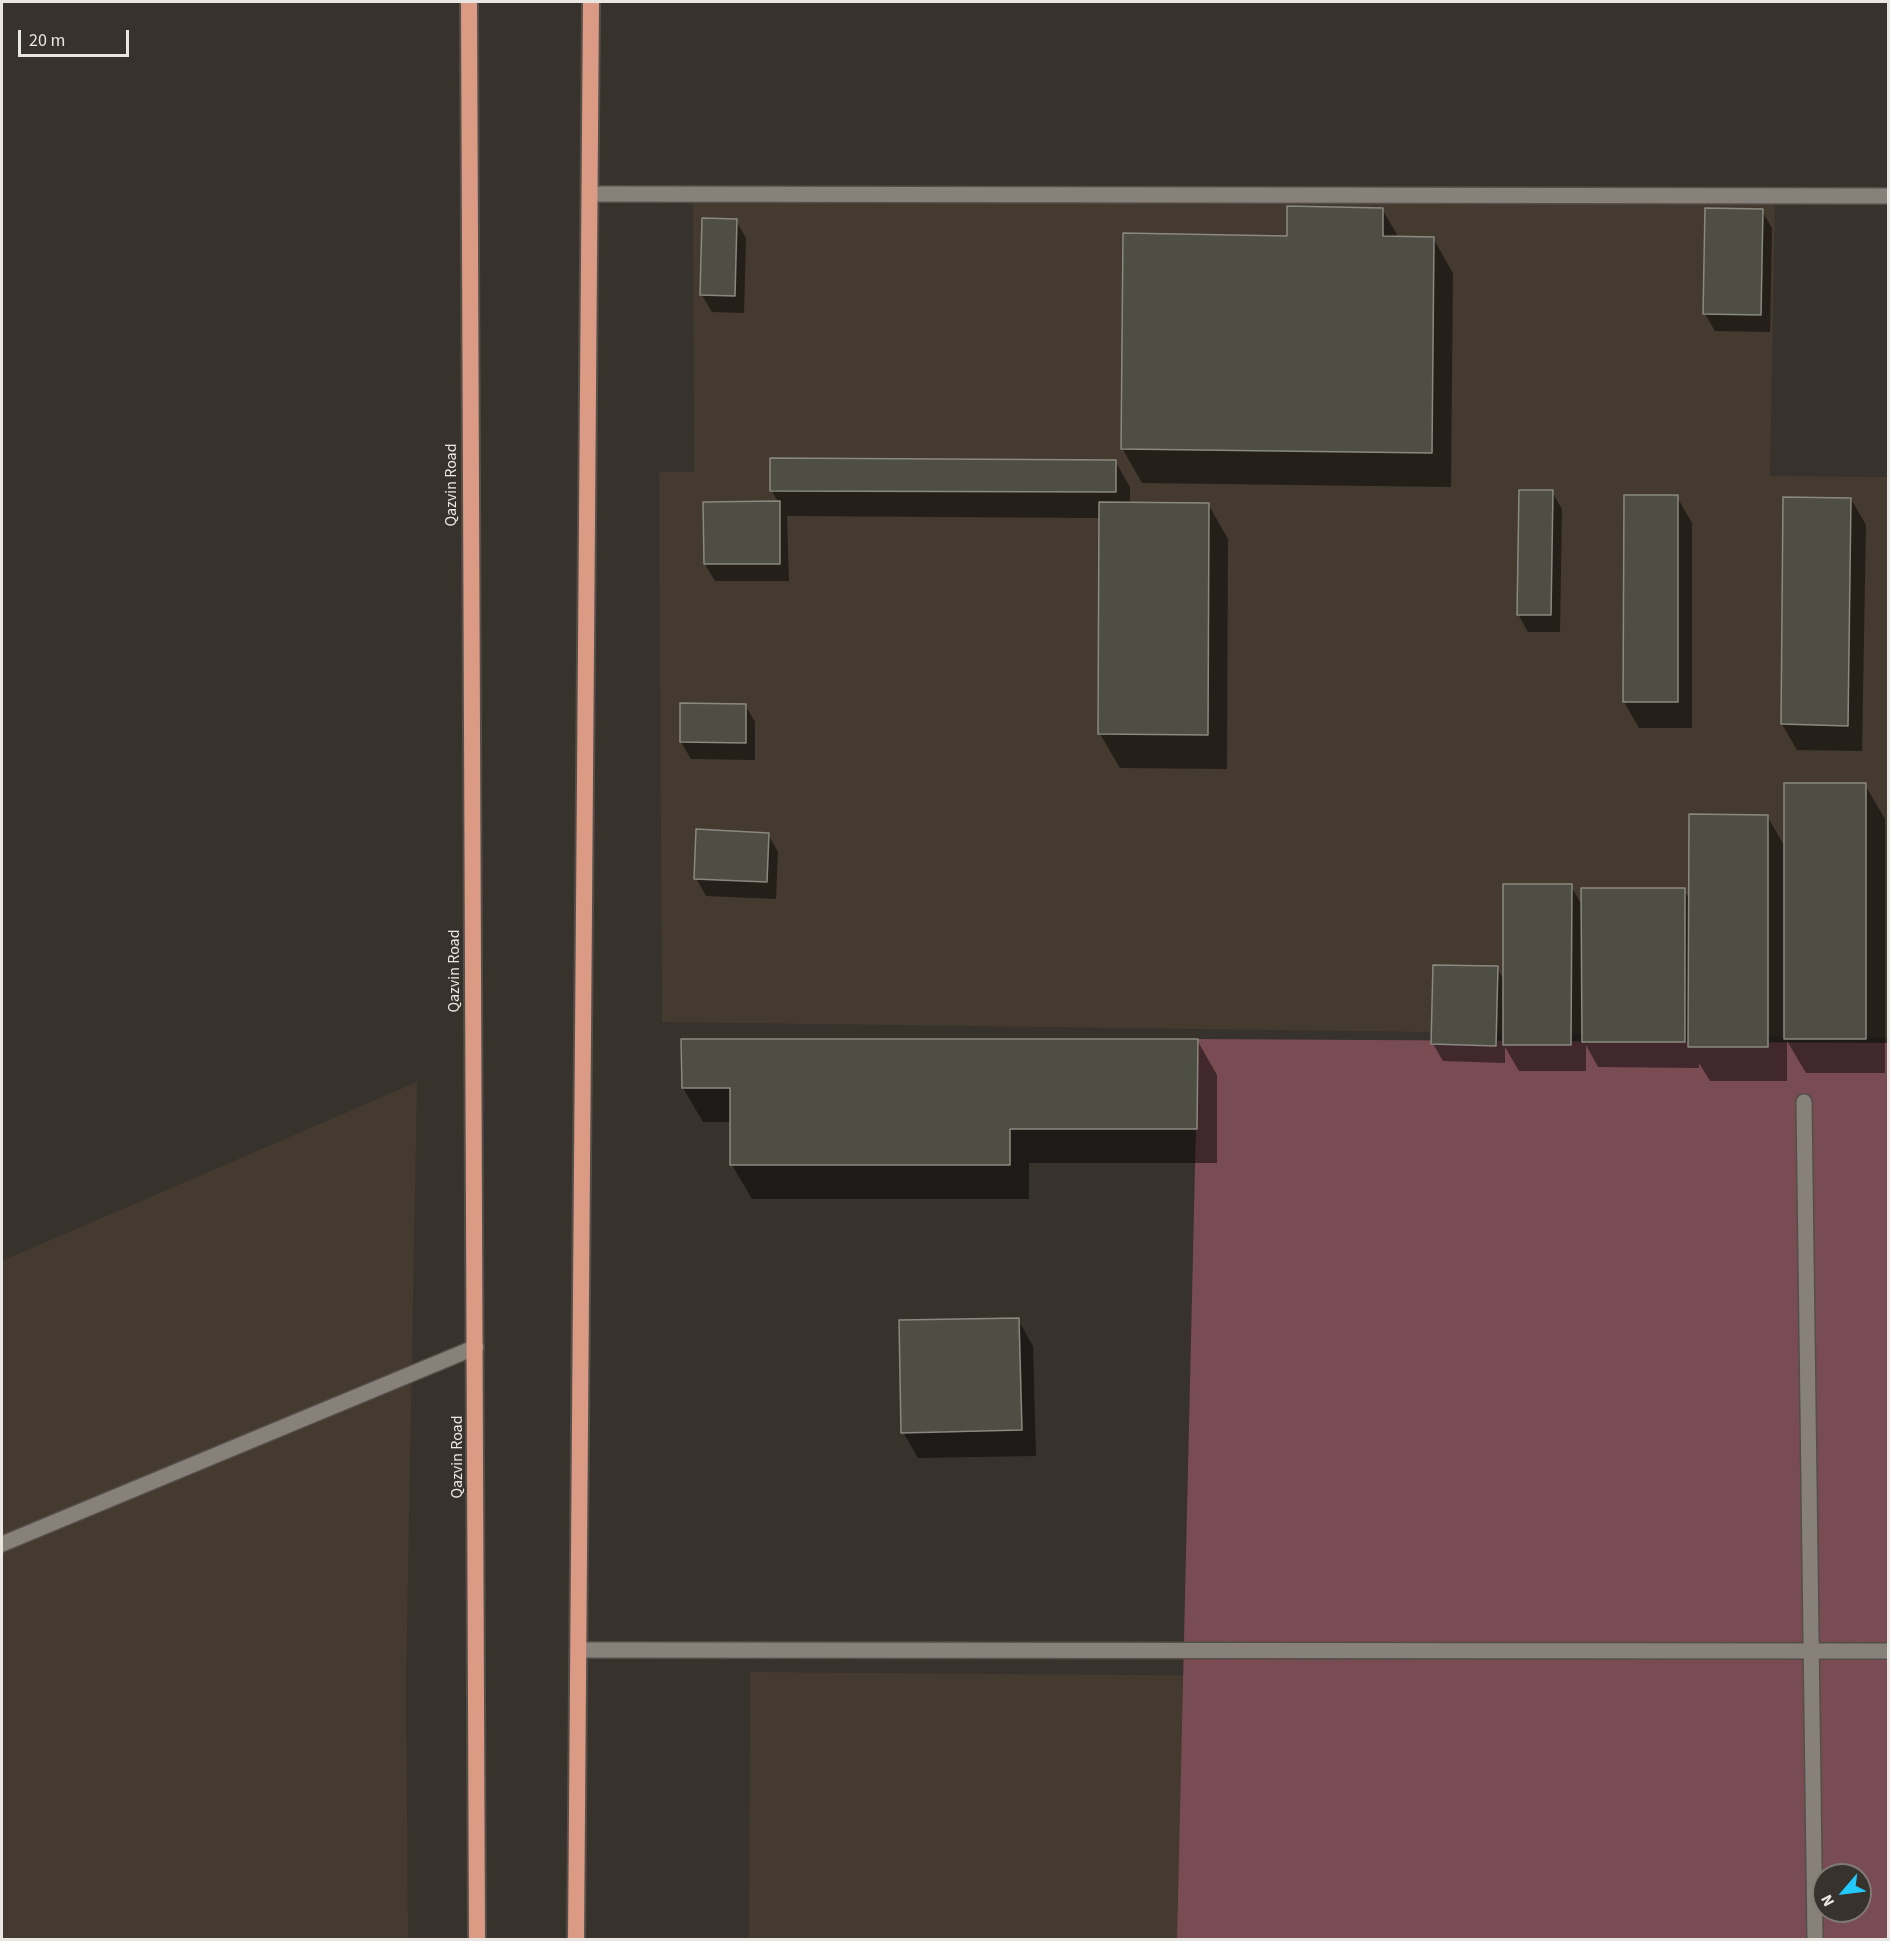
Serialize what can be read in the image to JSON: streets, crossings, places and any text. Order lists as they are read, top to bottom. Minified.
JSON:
{"streets":{"highway":["Qazvin Road"]},"scale_bar":"20 m","north":"bottom left"}
